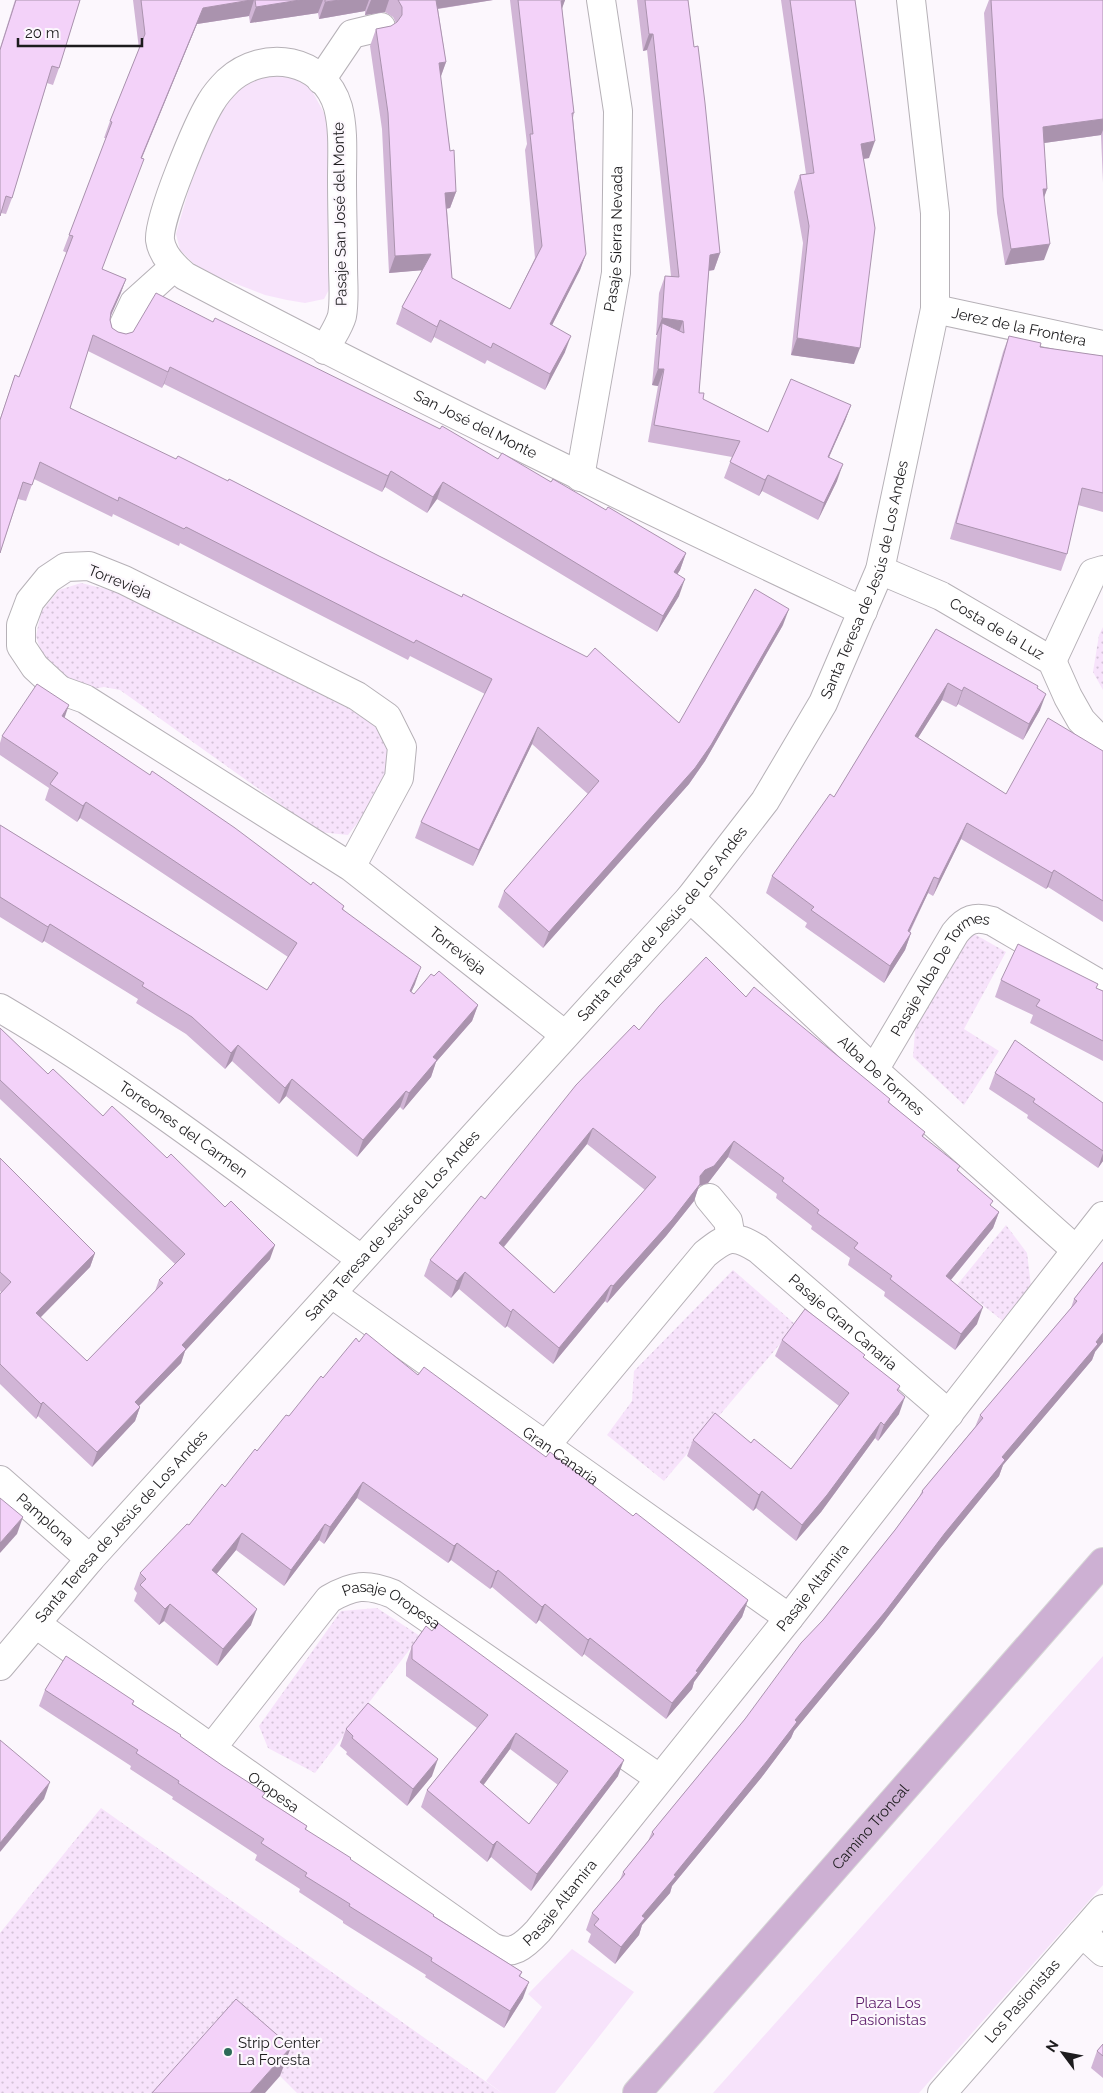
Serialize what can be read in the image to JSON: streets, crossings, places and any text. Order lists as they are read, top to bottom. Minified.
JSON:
{"streets":{"main road":["Camino Troncal"],"street":["Pasaje San José del Monte","Pasaje Sierra Nevada","Jerez de la Frontera","San José del Monte","Santa Teresa de Jesús de Los Andes","Torrevieja","Costa de la Luz","Pasaje Alba De Tormes","Alba De Tormes","Torreones del Carmen","Pasaje Gran Canaria","Gran Canaria","Pamplona","Pasaje Altamira","Pasaje Oropesa","Oropesa","Los Pasionistas"]},"crossings":[["Pasaje San José del Monte","San José del Monte"],["Pasaje Sierra Nevada","San José del Monte"],["Jerez de la Frontera","Santa Teresa de Jesús de Los Andes"],["San José del Monte","Santa Teresa de Jesús de Los Andes"],["Santa Teresa de Jesús de Los Andes","Torrevieja"],["Santa Teresa de Jesús de Los Andes","Costa de la Luz"],["Santa Teresa de Jesús de Los Andes","Alba De Tormes"],["Santa Teresa de Jesús de Los Andes","Torreones del Carmen"],["Santa Teresa de Jesús de Los Andes","Gran Canaria"],["Santa Teresa de Jesús de Los Andes","Pamplona"],["Santa Teresa de Jesús de Los Andes","Oropesa"],["Pasaje Alba De Tormes","Alba De Tormes"],["Alba De Tormes","Pasaje Altamira"],["Pasaje Gran Canaria","Pasaje Altamira"],["Gran Canaria","Pasaje Altamira"],["Pasaje Altamira","Pasaje Oropesa"],["Pasaje Altamira","Oropesa"],["Pasaje Oropesa","Oropesa"]],"parks":["Plaza Los Pasionistas"],"places":["Strip Center La Foresta"],"scale_bar":"20 m","north":"top left"}
